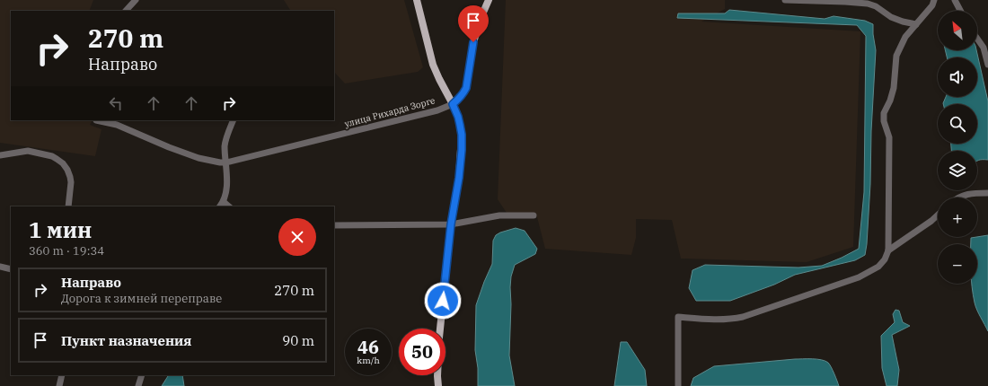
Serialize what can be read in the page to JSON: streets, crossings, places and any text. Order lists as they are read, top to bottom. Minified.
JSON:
{"streets":{"street":["улица Рихарда Зорге"]},"north":"top left","page":{"map_buttons":["+","−"],"turn":["270 m","Направо"],"heading":["1 мин","360 m · 19:34"],"list":[{"name":"Направо","note":"Дорога к зимней переправе","value":"270 m"},{"name":"Пункт назначения","value":"90 m"}],"speed":"46 km/h","limit":"50"}}
